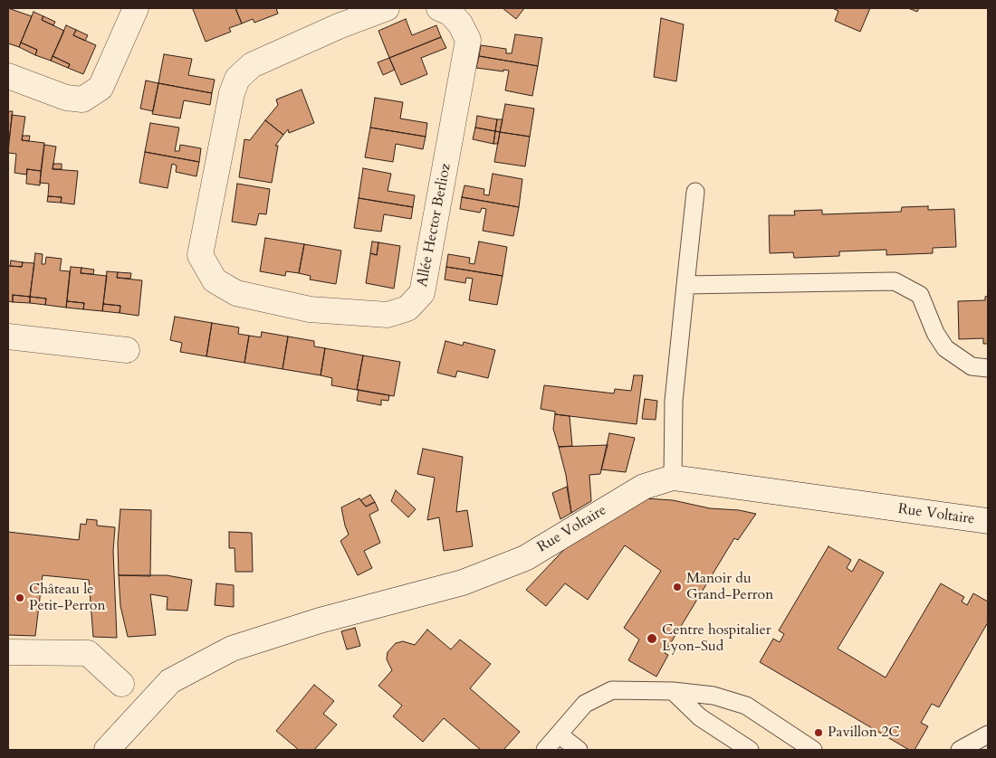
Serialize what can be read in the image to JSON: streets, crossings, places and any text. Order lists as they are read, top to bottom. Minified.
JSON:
{"streets":{"street":["Allée Hector Berlioz","Rue Voltaire"]},"places":["Manoir du Grand-Perron","Château le Petit-Perron","Centre hospitalier Lyon-Sud","Pavillon 2C"]}
